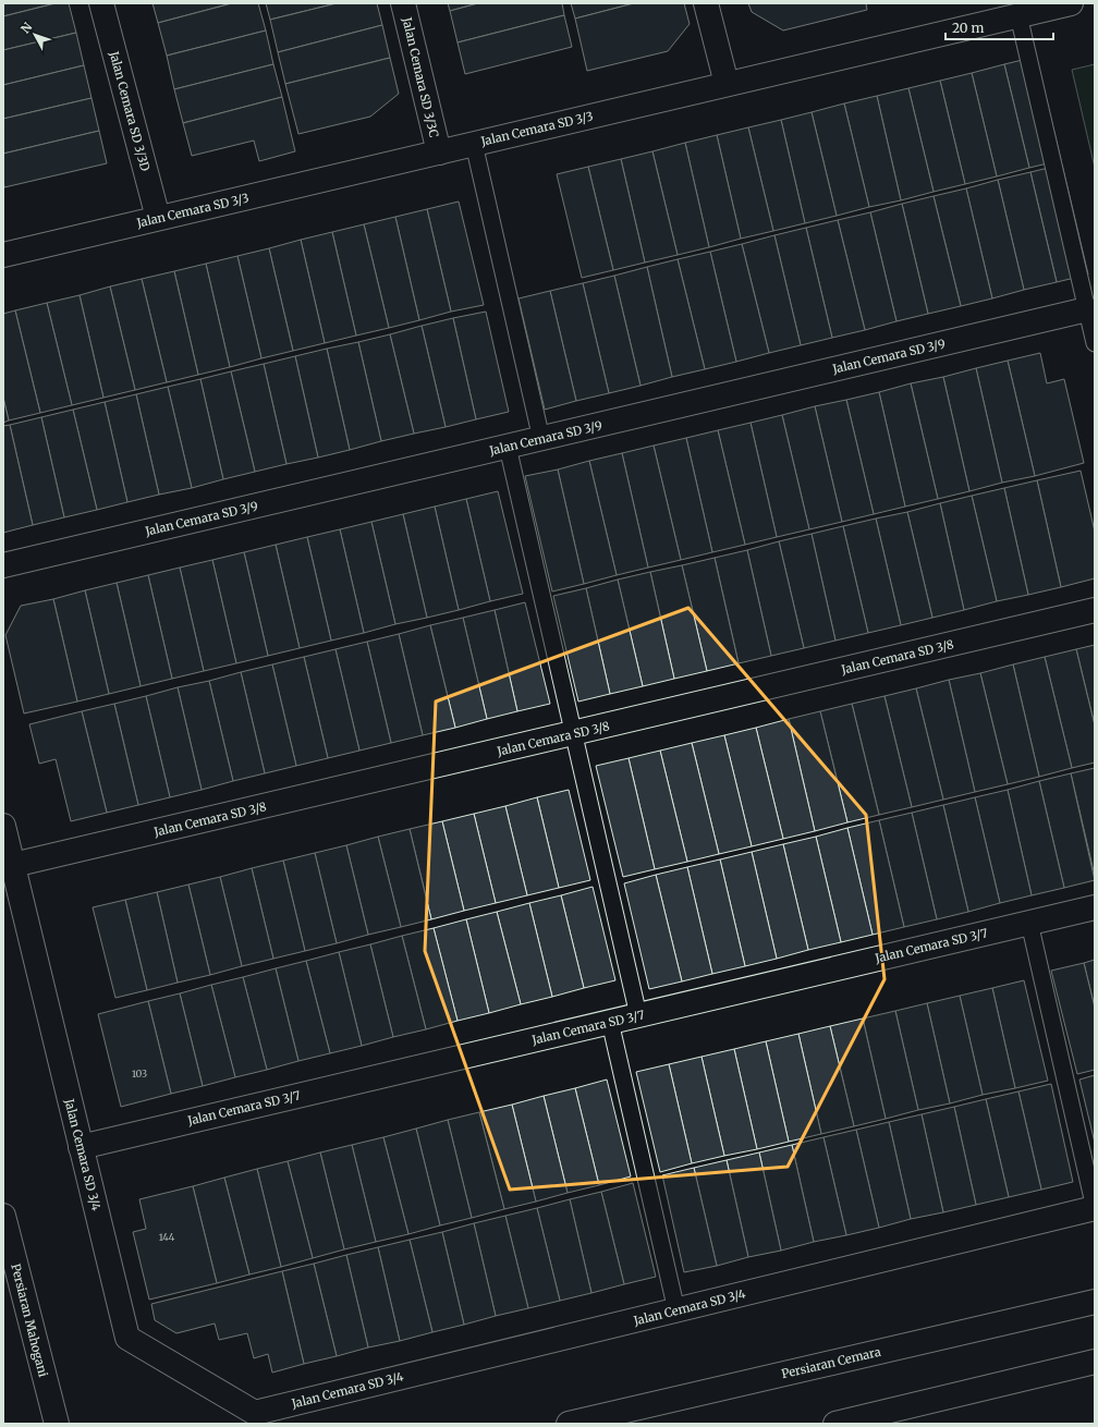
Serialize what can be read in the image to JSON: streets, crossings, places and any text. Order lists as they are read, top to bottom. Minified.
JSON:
{"streets":{"street":["Jalan Cemara SD 3/3C","Jalan Cemara SD 3/3D","Jalan Cemara SD 3/3","Jalan Cemara SD 3/9","Jalan Cemara SD 3/8","Jalan Cemara SD 3/7","Jalan Cemara SD 3/4","Persiaran Mahogani","Persiaran Cemara"]},"crossings":[["Jalan Cemara SD 3/3C","Jalan Cemara SD 3/3"],["Jalan Cemara SD 3/3D","Jalan Cemara SD 3/3"],["Jalan Cemara SD 3/8","Jalan Cemara SD 3/4"],["Jalan Cemara SD 3/7","Jalan Cemara SD 3/4"]],"house_numbers":["103","144"],"scale_bar":"20 m","north":"top left"}
